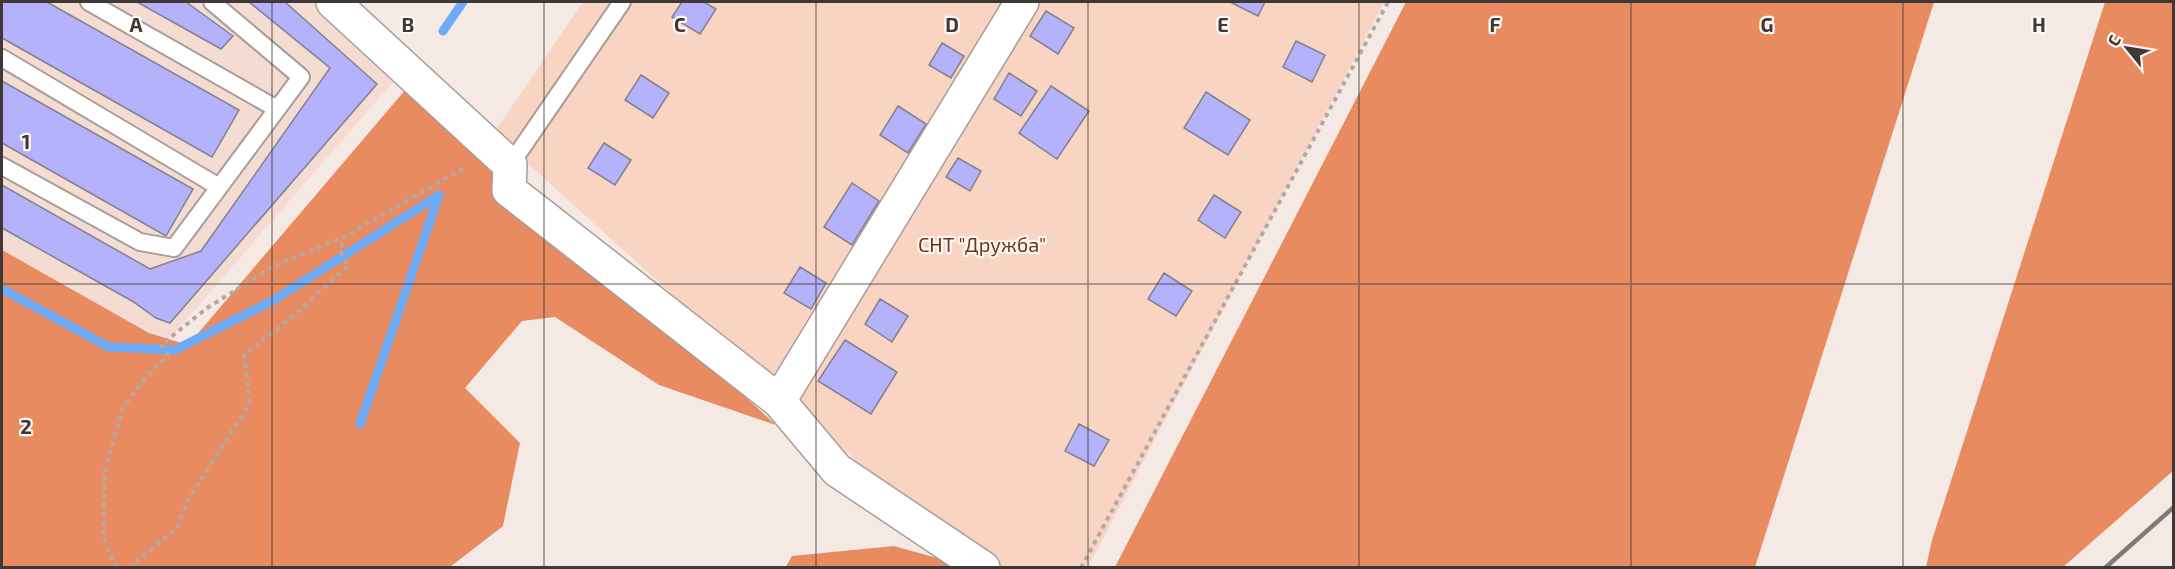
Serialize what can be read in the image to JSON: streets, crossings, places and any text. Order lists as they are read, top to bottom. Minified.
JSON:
{"parks":["СНТ \"Дружба\""],"north":"top left","grid":{"columns":["A","B","C","D","E","F","G","H"],"rows":["1","2"]}}
